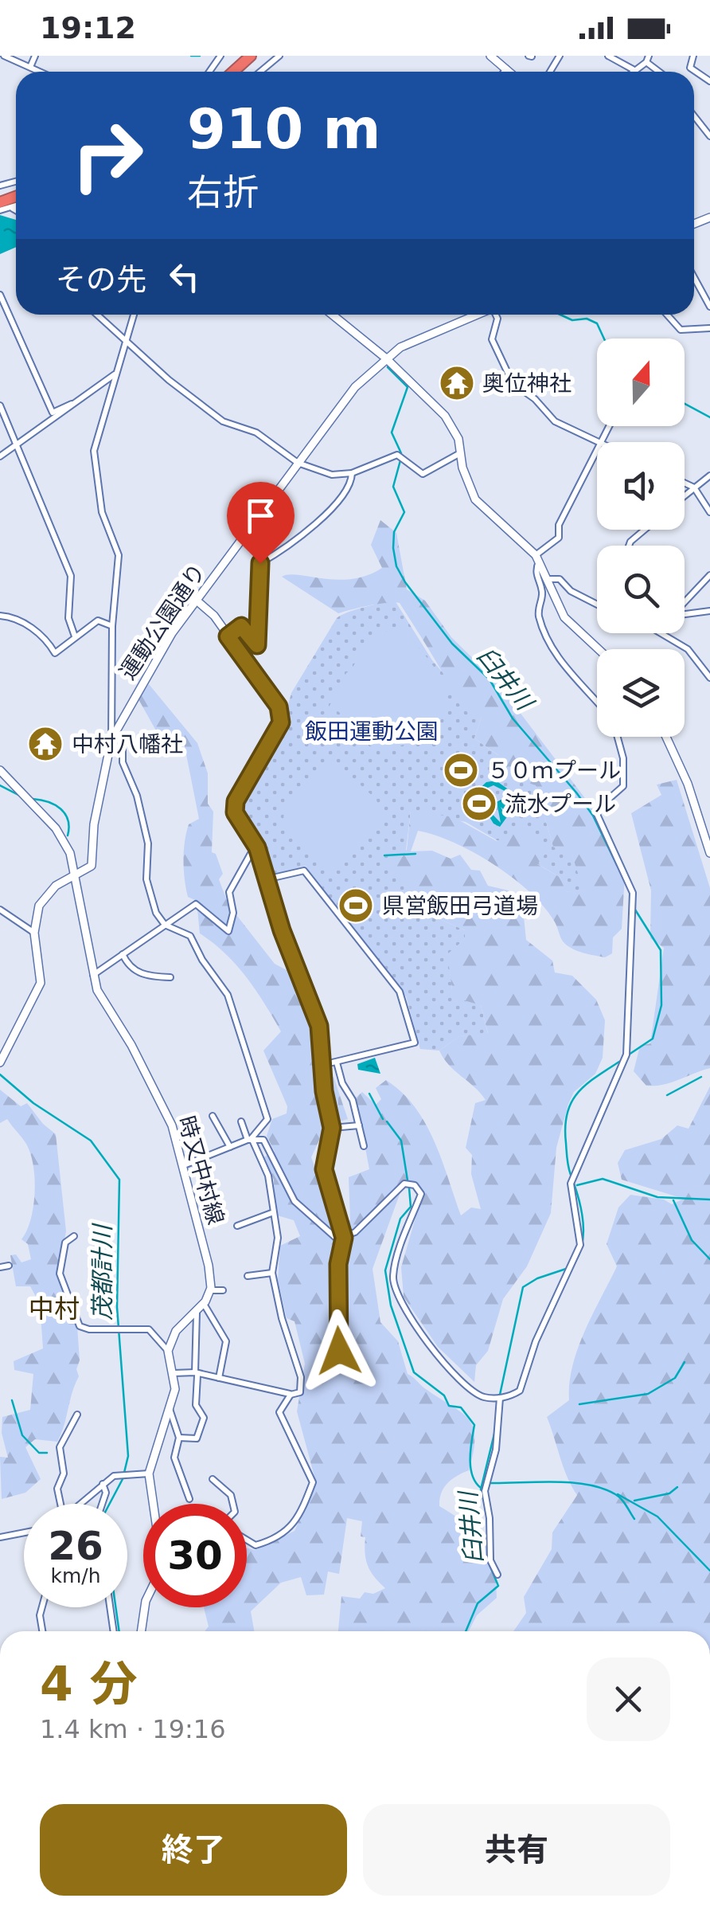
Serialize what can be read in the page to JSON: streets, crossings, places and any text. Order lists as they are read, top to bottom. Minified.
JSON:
{"streets":{"street":["運動公園通り","時又中村線"]},"crossings":[["運動公園通り","時又中村線"]],"districts":["中村"],"water":["臼井川","茂都計川"],"parks":["飯田運動公園"],"places":{"temple":["奥位神社","中村八幡社"],"sports":["５０ｍプール","流水プール","県営飯田弓道場"]},"north":"top","page":{"status":"19:12","turn":["910 m","右折"],"then":"その先","speed":"26 km/h","limit":"30","heading":["4 分","1.4 km · 19:16"],"buttons":["終了","共有"]}}
